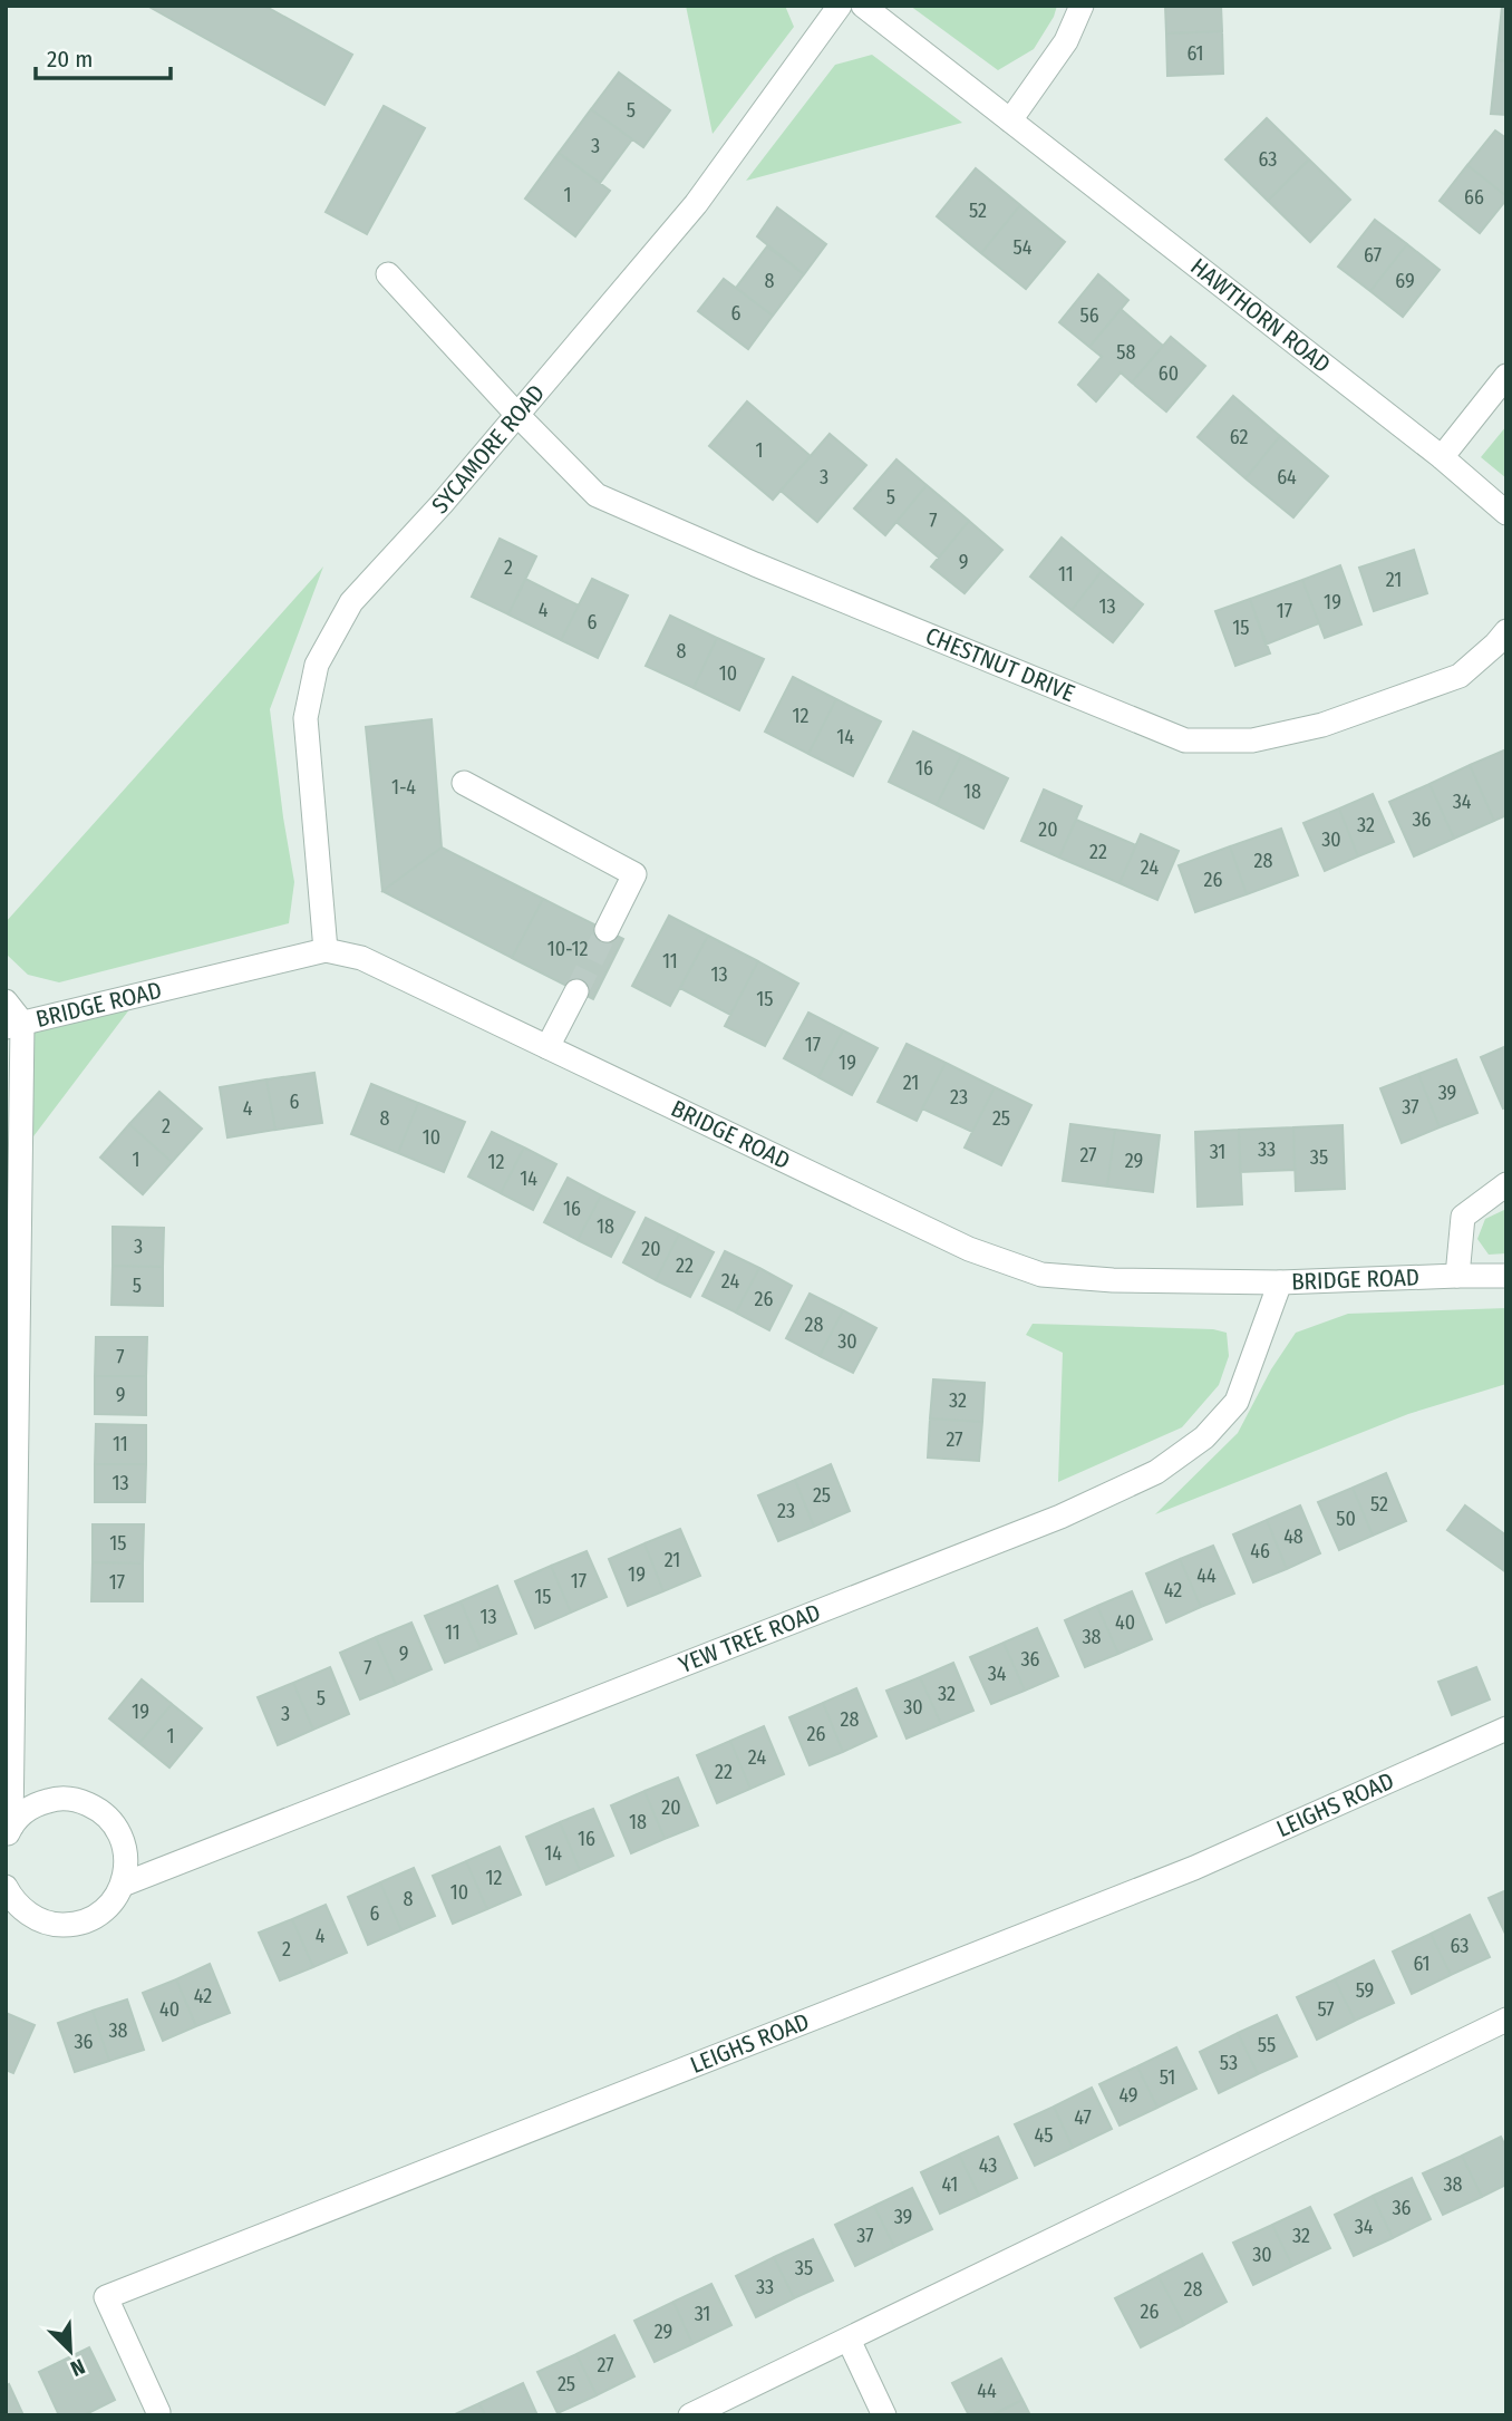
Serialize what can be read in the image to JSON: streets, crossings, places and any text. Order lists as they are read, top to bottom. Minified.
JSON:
{"streets":{"street":["HAWTHORN ROAD","SYCAMORE ROAD","CHESTNUT DRIVE","BRIDGE ROAD","YEW TREE ROAD","LEIGHS ROAD"]},"crossings":[["SYCAMORE ROAD","CHESTNUT DRIVE"],["SYCAMORE ROAD","BRIDGE ROAD"],["BRIDGE ROAD","YEW TREE ROAD"]],"house_numbers":["61","5","3","63","1","66","52","54","67","8","69","6","56","58","60","62","1","3","64","5","7","9","2","11","21","19","13","4","17","6","15","8","10","12","14","16","1-4","18","34","36","32","20","30","22","28","24","26","10-12","11","13","15","17","19","21","39","23","6","37","4","8","25","2","10","33","31","27","35","1","29","12","14","16","18","3","20","22","24","5","26","28","30","7","9","32","27","11","13","25","52","23","50","48","15","46","21","19","44","17","17","42","15","13","40","11","38","9","36","7","34","32","5","30","19","3","28","26","1","24","22","20","18","16","14","12","10","8","6","4","63","2","61","59","42","40","57","38","36","55","53","51","49","47","45","43","41","38","36","39","34","37","32","30","35","33","28","26","31","29","27","25","44"],"scale_bar":"20 m","north":"bottom right"}
